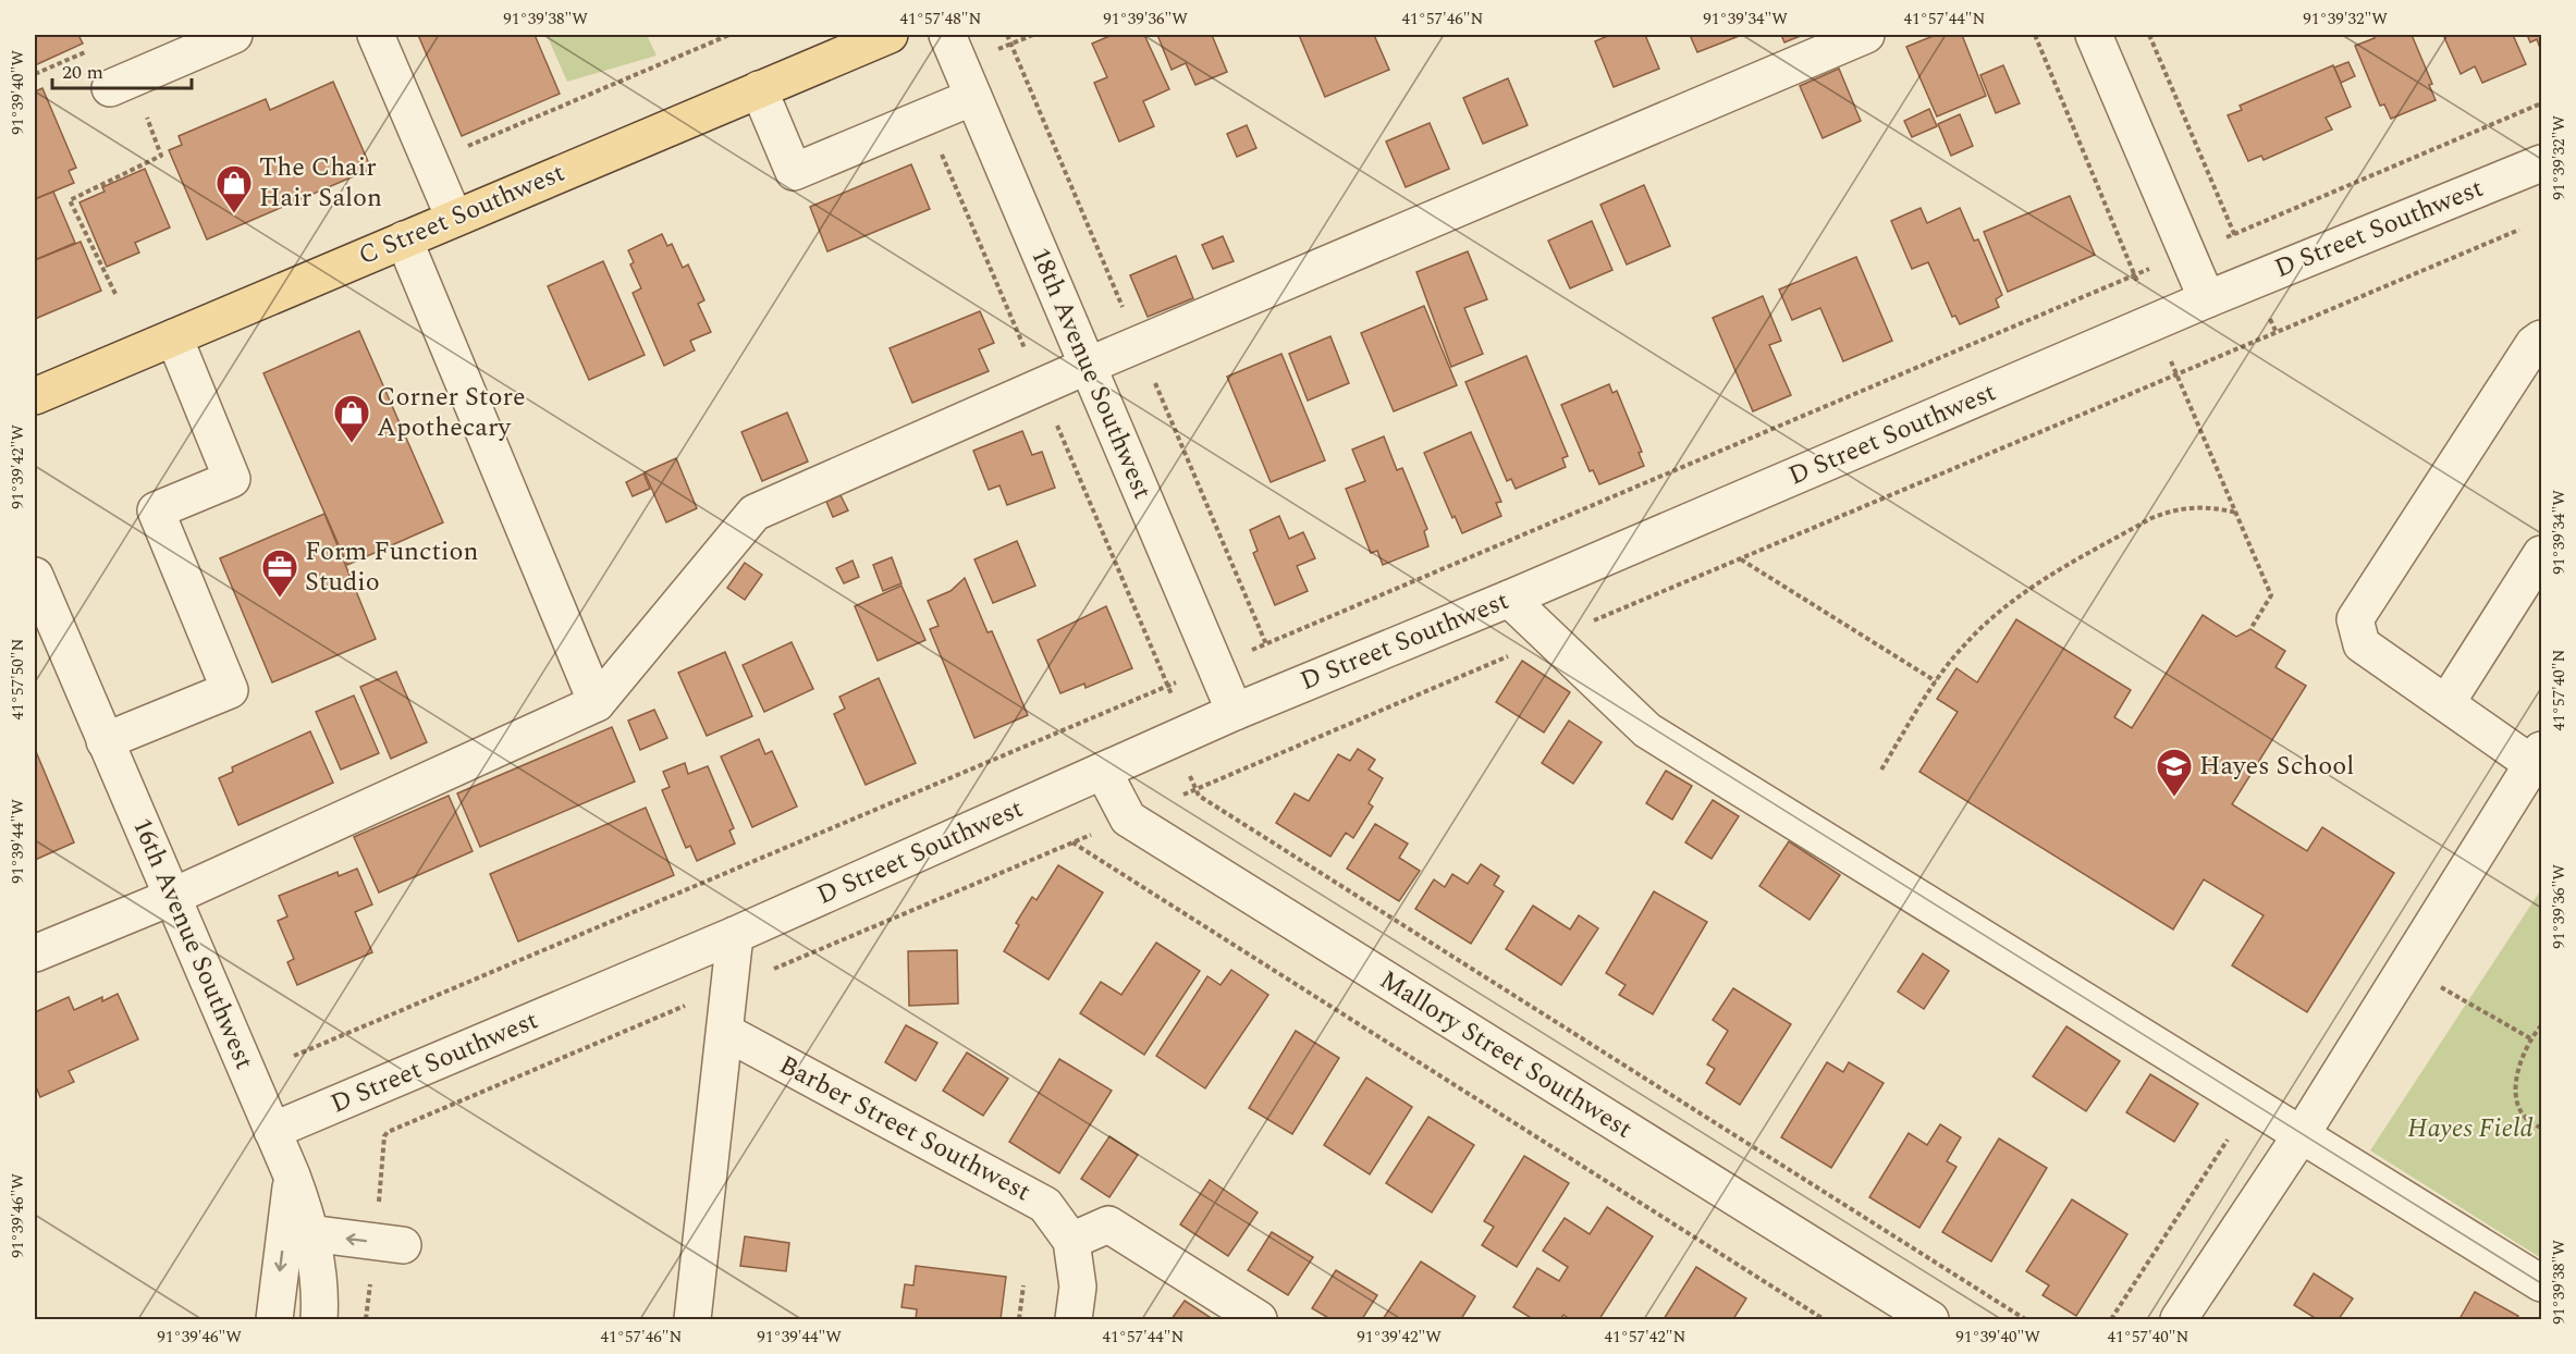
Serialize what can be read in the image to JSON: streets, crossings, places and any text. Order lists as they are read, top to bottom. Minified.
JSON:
{"streets":{"main road":["C Street Southwest"],"street":["D Street Southwest","18th Avenue Southwest","16th Avenue Southwest","Mallory Street Southwest","Barber Street Southwest"]},"crossings":[["D Street Southwest","18th Avenue Southwest"],["D Street Southwest","16th Avenue Southwest"],["D Street Southwest","Mallory Street Southwest"]],"parks":["Hayes Field"],"places":{"shop":["The Chair Hair Salon","Corner Store Apothecary"],"office":["Form Function Studio"],"school or university":["Hayes School"]},"scale_bar":"20 m","coordinates":["91°39'38\"W","41°57'48\"N","91°39'36\"W","41°57'46\"N","91°39'34\"W","41°57'44\"N","91°39'32\"W","91°39'40\"W","91°39'42\"W","41°57'50\"N","41°57'40\"N","91°39'44\"W","91°39'46\"W","41°57'42\"N"]}
